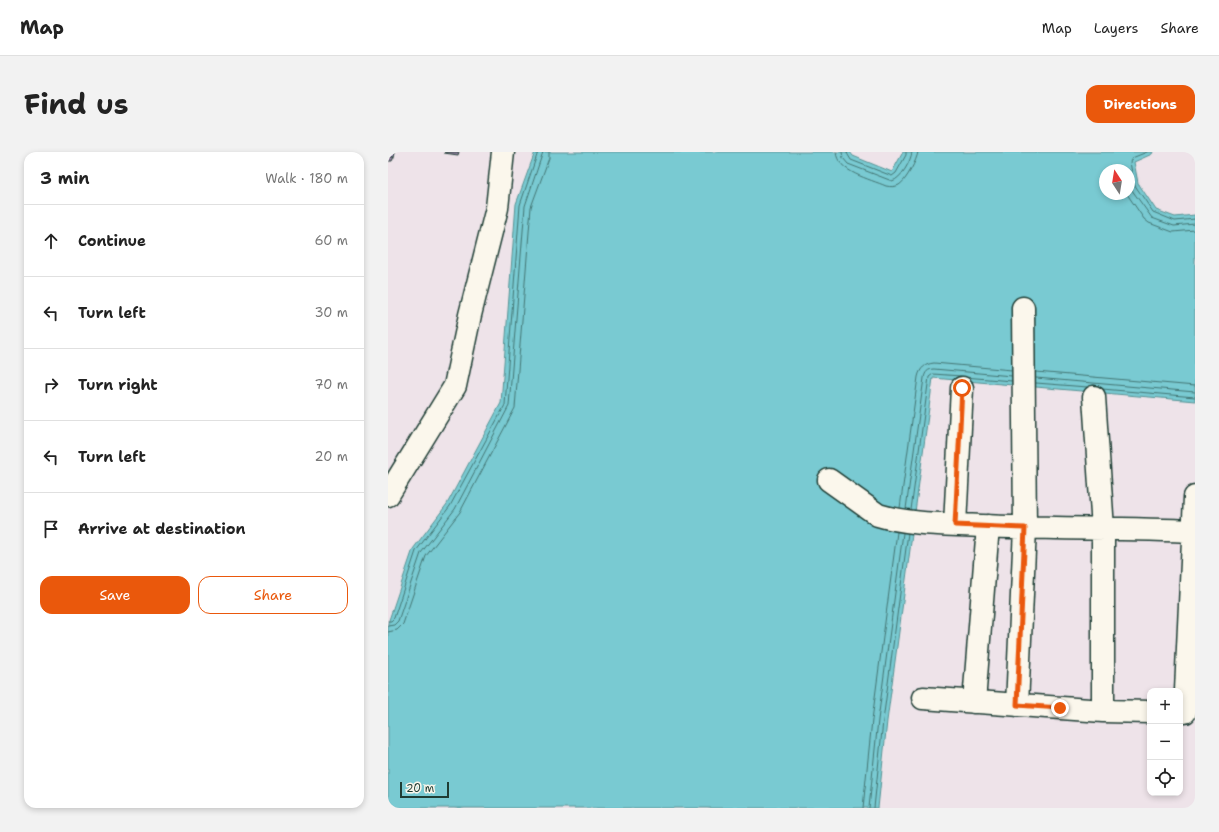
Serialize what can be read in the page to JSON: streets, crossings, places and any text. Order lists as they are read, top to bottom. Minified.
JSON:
{"scale_bar":"20 m","north":"top","page":{"header":"Map","nav":["Map","Layers","Share"],"title":"Find us","buttons":["Directions",["Save","Share"]],"heading":["3 min","Walk · 180 m"],"list":[["Continue","60 m"],["Turn left","30 m"],["Turn right","70 m"],["Turn left","20 m"],"Arrive at destination"],"map_buttons":["+","−"],"scale":"20 m"}}
